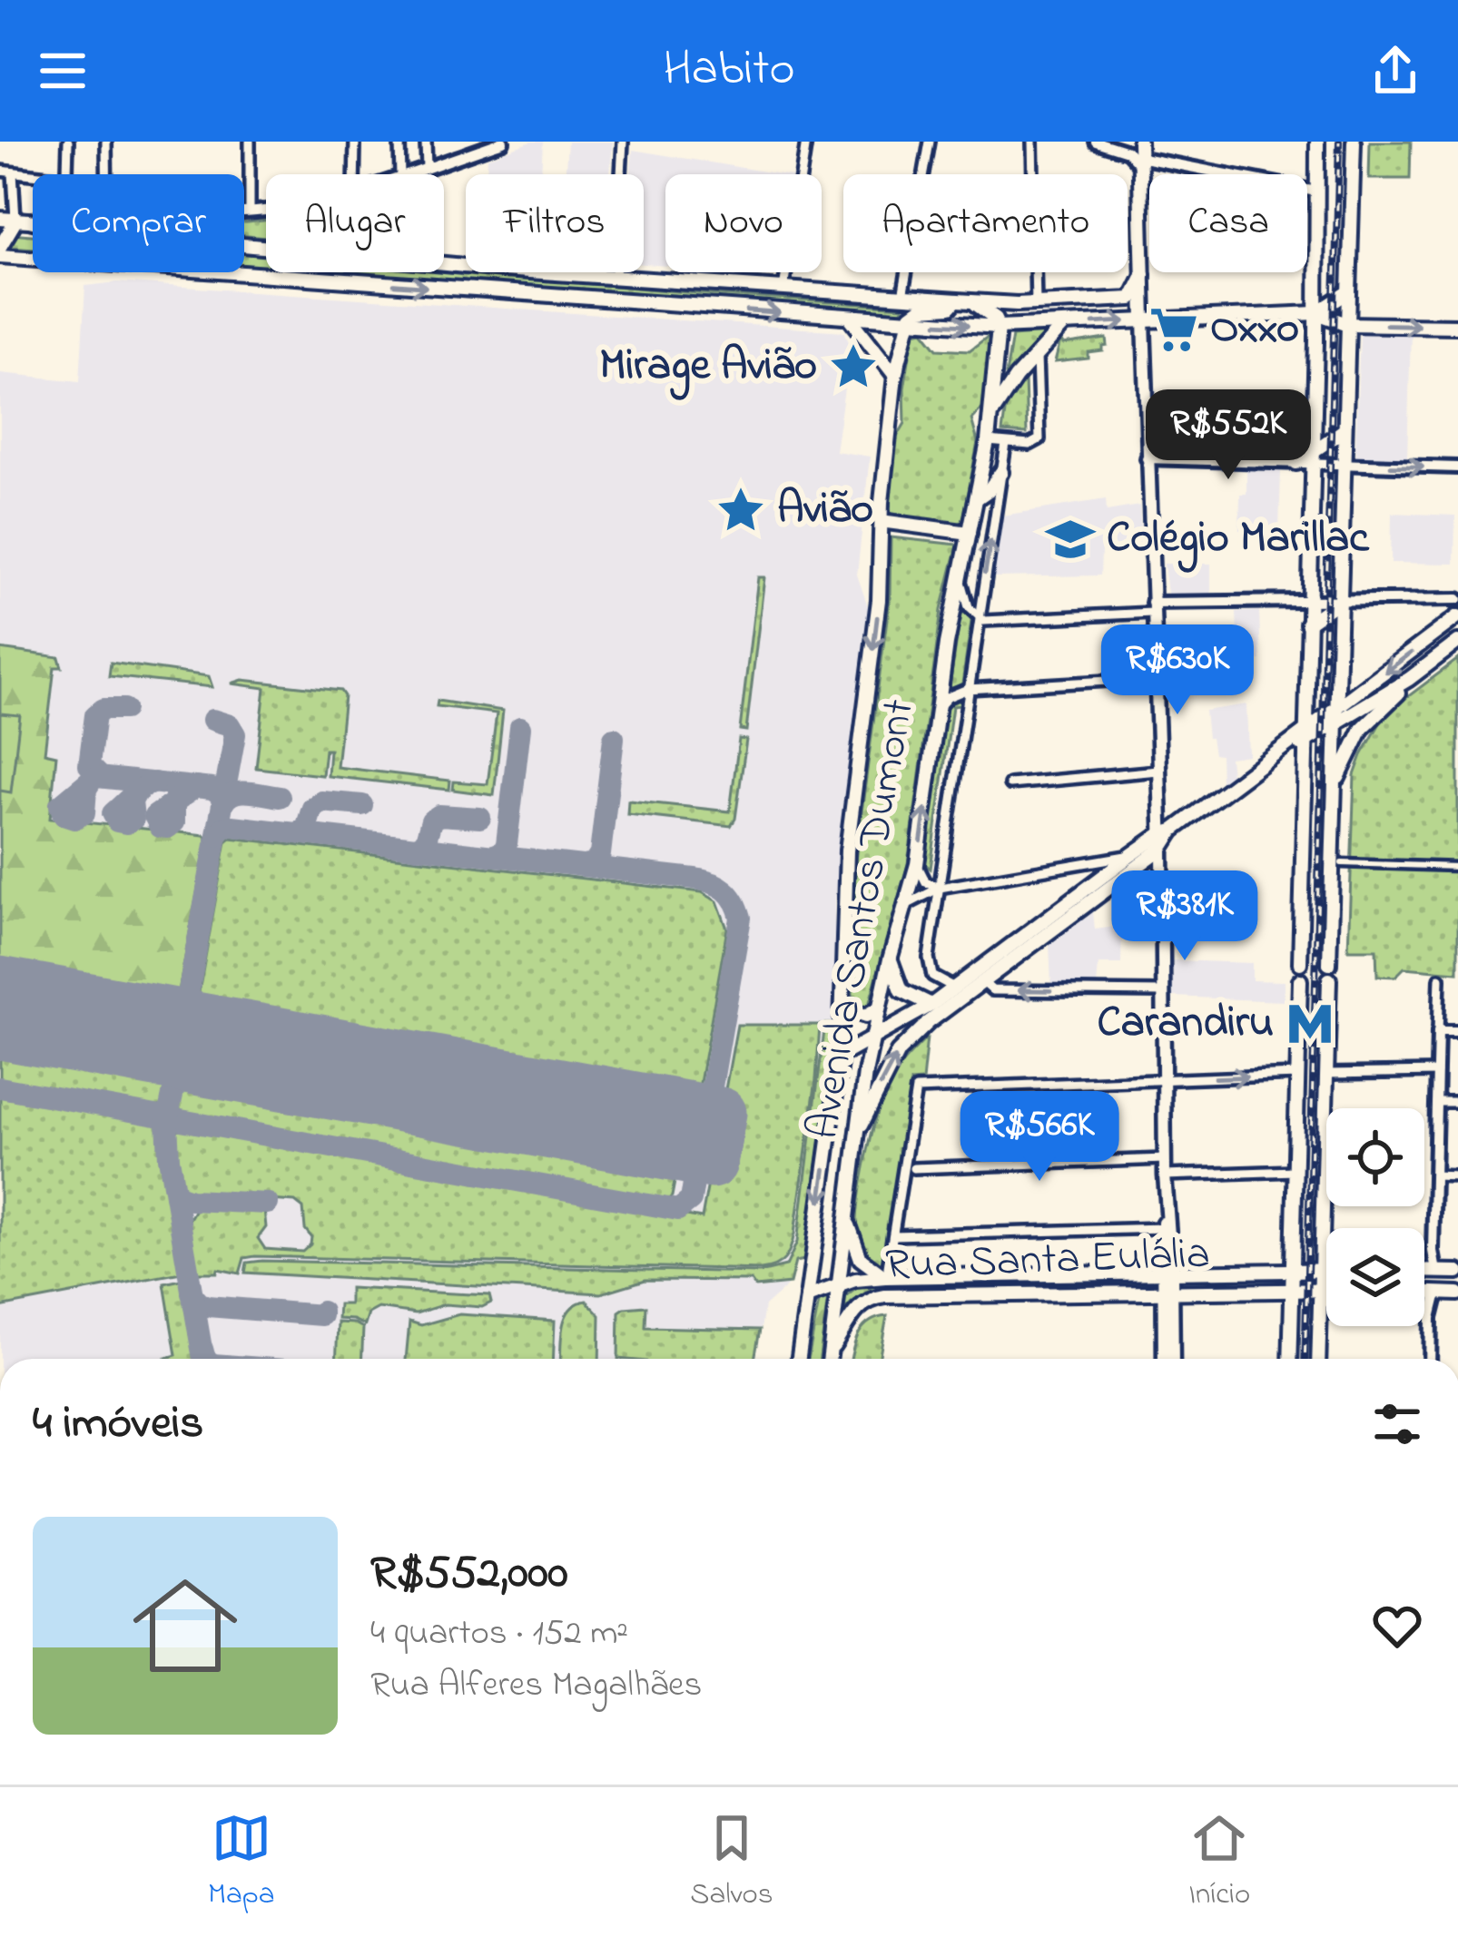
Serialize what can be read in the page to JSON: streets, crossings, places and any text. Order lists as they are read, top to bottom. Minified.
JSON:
{"streets":{"main road":["Avenida Santos Dumont","Rua Santa Eulália"]},"crossings":[["Avenida Santos Dumont","Rua Santa Eulália"]],"places":{"supermarket":["Oxxo"],"place":["Mirage Avião","Avião"],"school or university":["Colégio Marillac"],"metro station":["Carandiru"]},"page":{"header":"Habito","chip":["Comprar","Alugar","Filtros","Novo","Apartamento","Casa"],"price":["R$552K","R$630K","R$381K","R$566K"],"heading":"4 imóveis","list":[{"name":"R$552,000","note":"4 quartos · 152 m² · Rua Alferes Magalhães"}],"tabs":["Mapa","Salvos","Início"]}}
